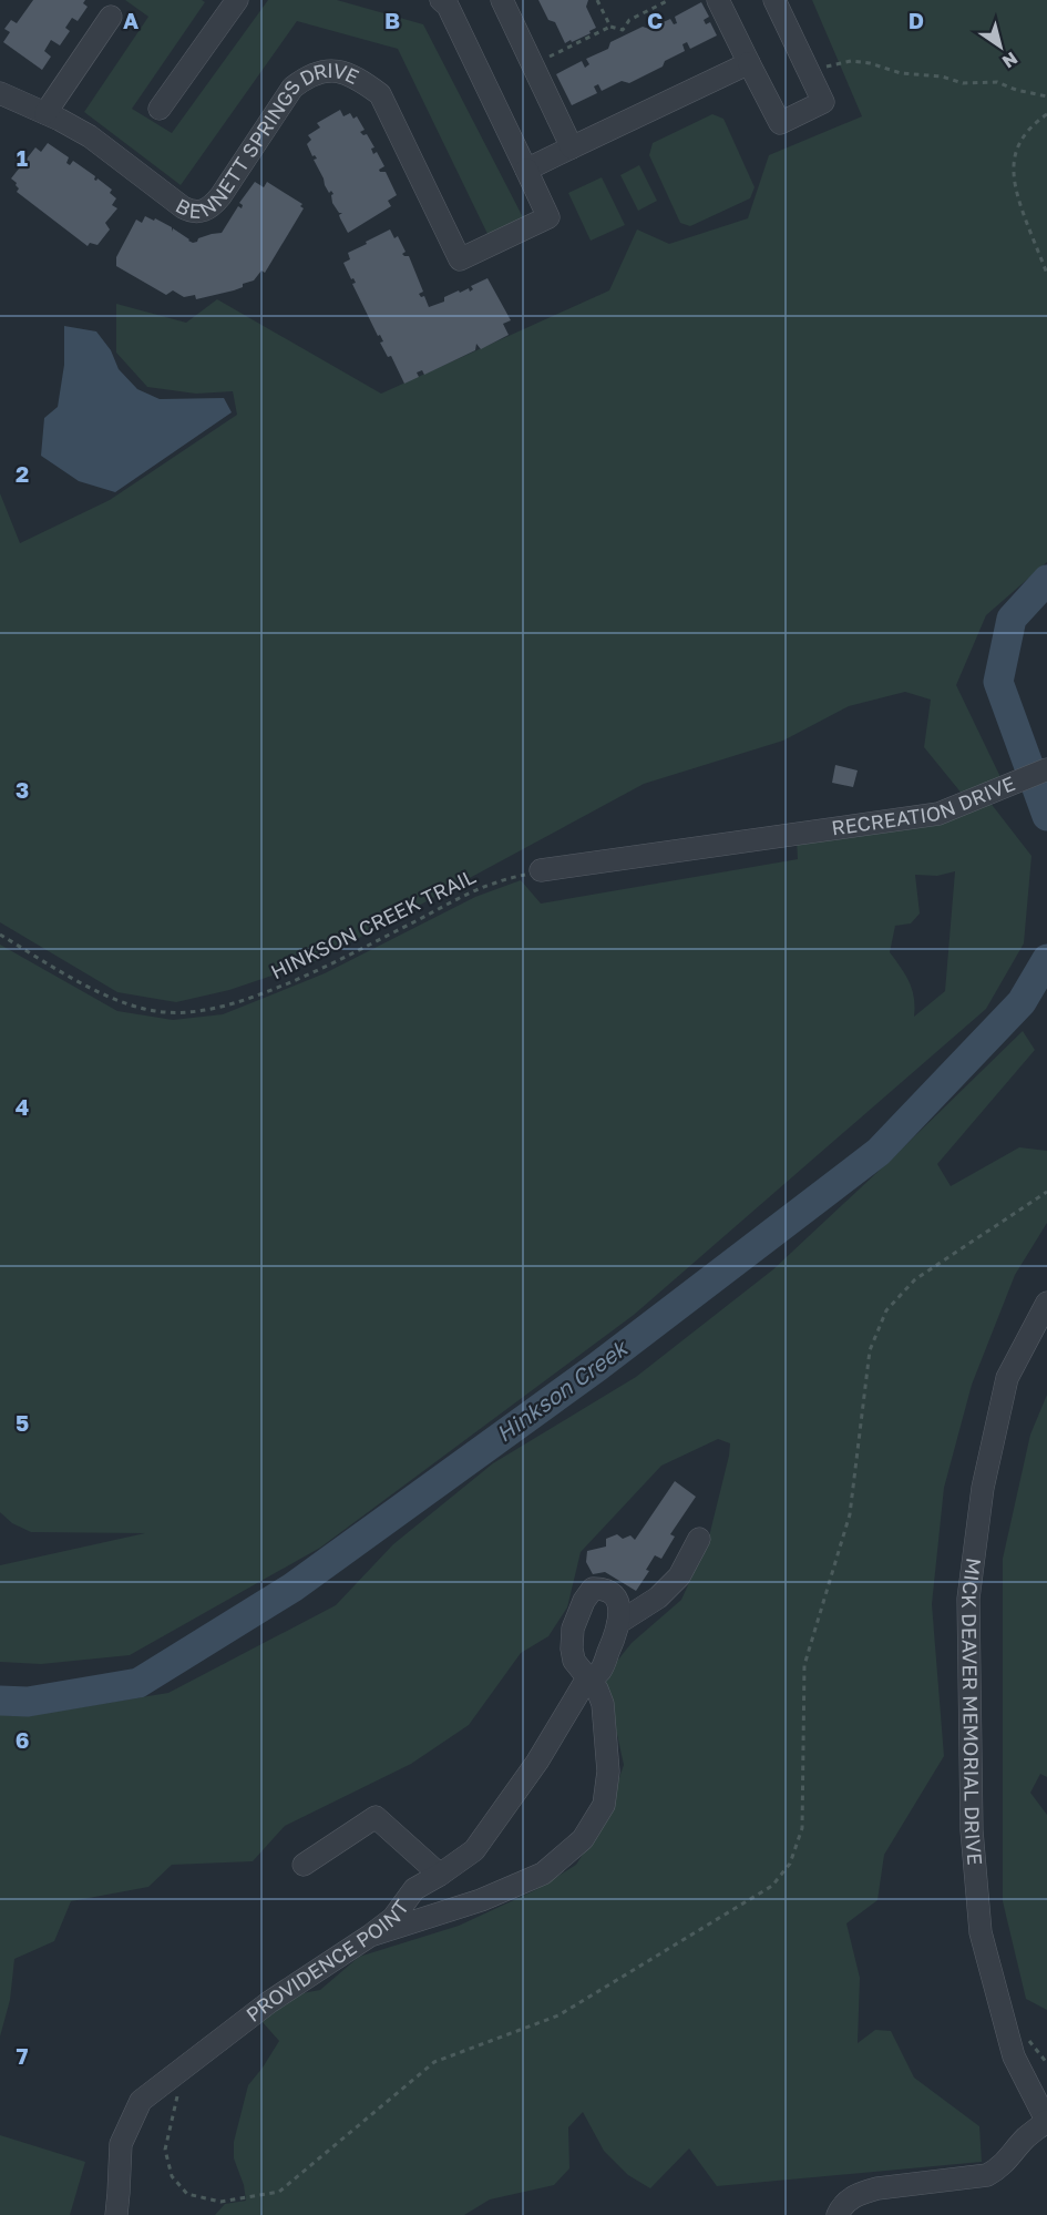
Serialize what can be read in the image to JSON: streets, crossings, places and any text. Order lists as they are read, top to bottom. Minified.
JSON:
{"streets":{"street":["BENNETT SPRINGS DRIVE","RECREATION DRIVE","MICK DEAVER MEMORIAL DRIVE","PROVIDENCE POINT"],"path":["HINKSON CREEK TRAIL"]},"crossings":[["RECREATION DRIVE","HINKSON CREEK TRAIL"]],"water":["Hinkson Creek"],"north":"bottom right","grid":{"columns":["A","B","C","D"],"rows":["1","2","3","4","5","6","7"]}}
